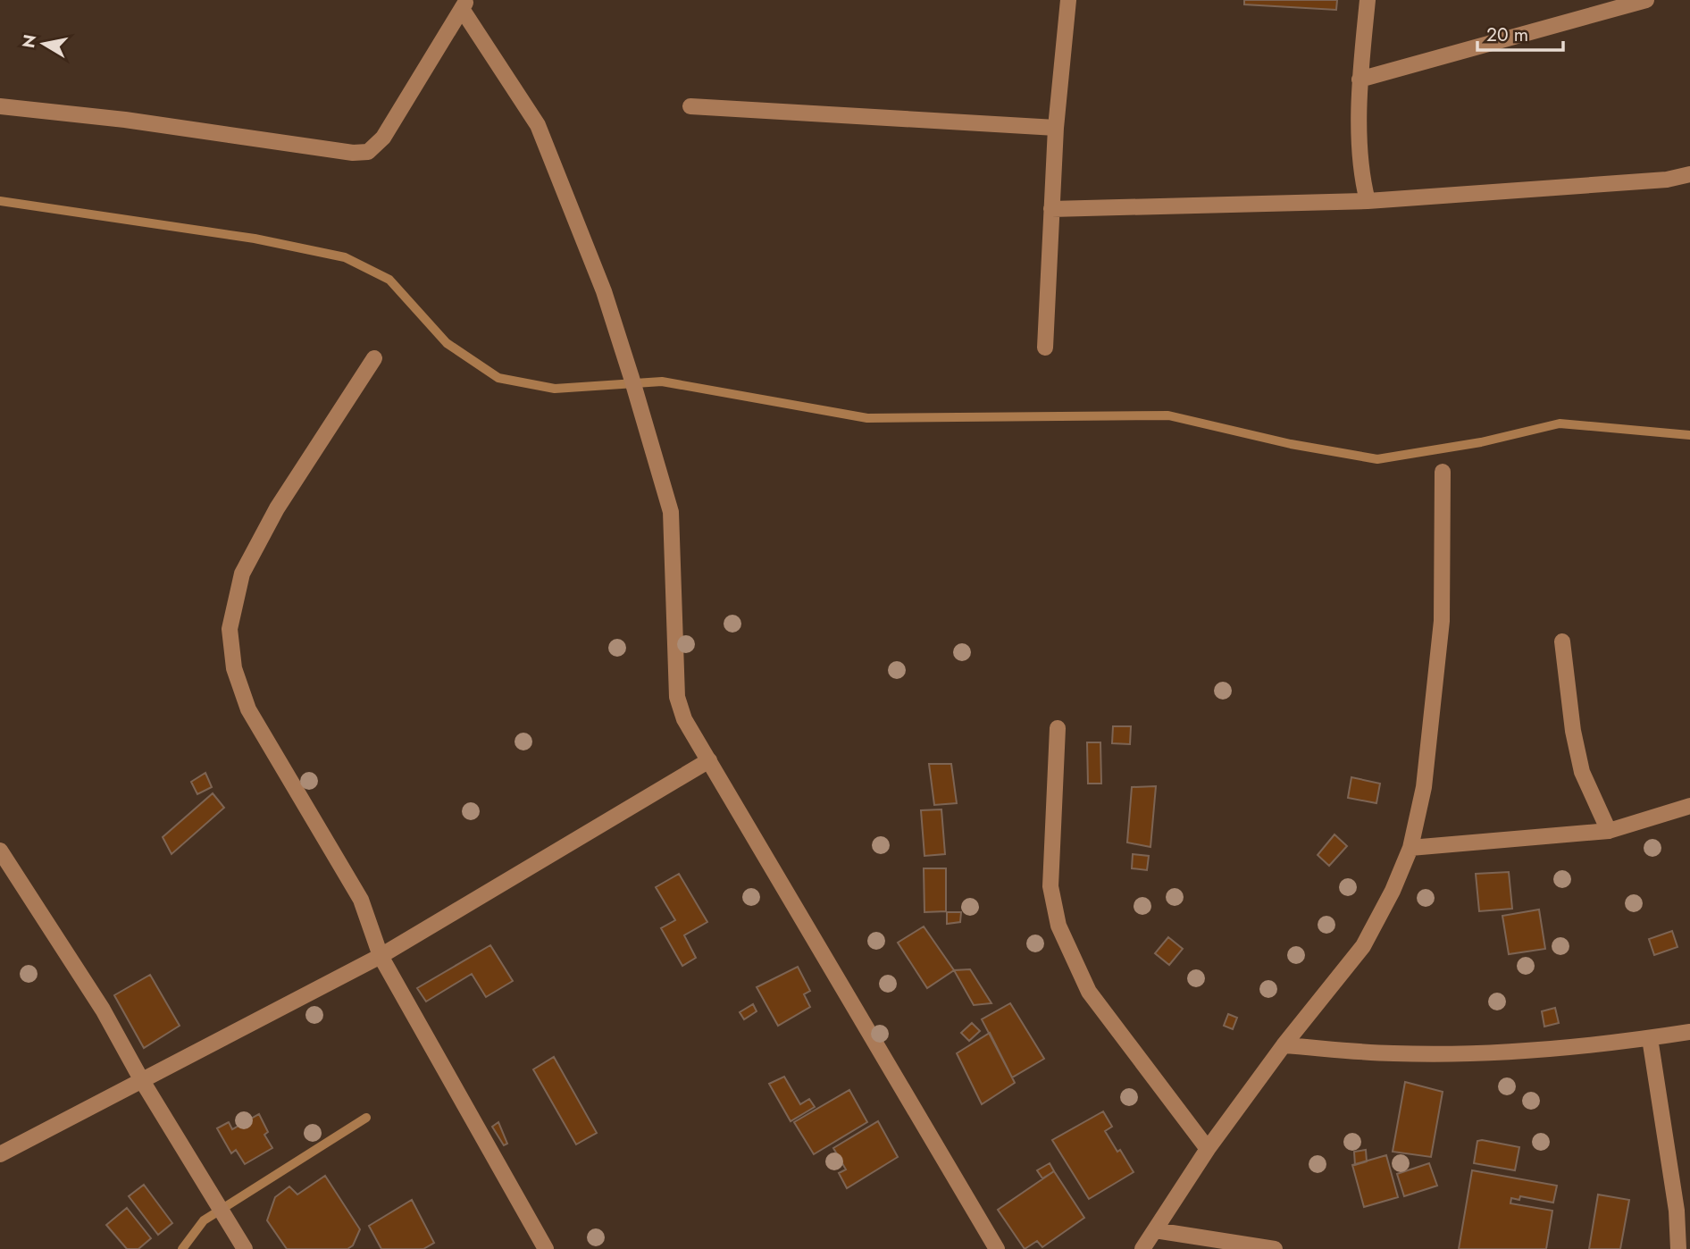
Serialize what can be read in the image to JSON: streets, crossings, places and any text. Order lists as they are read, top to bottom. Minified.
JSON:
{"scale_bar":"20 m","north":"left"}
